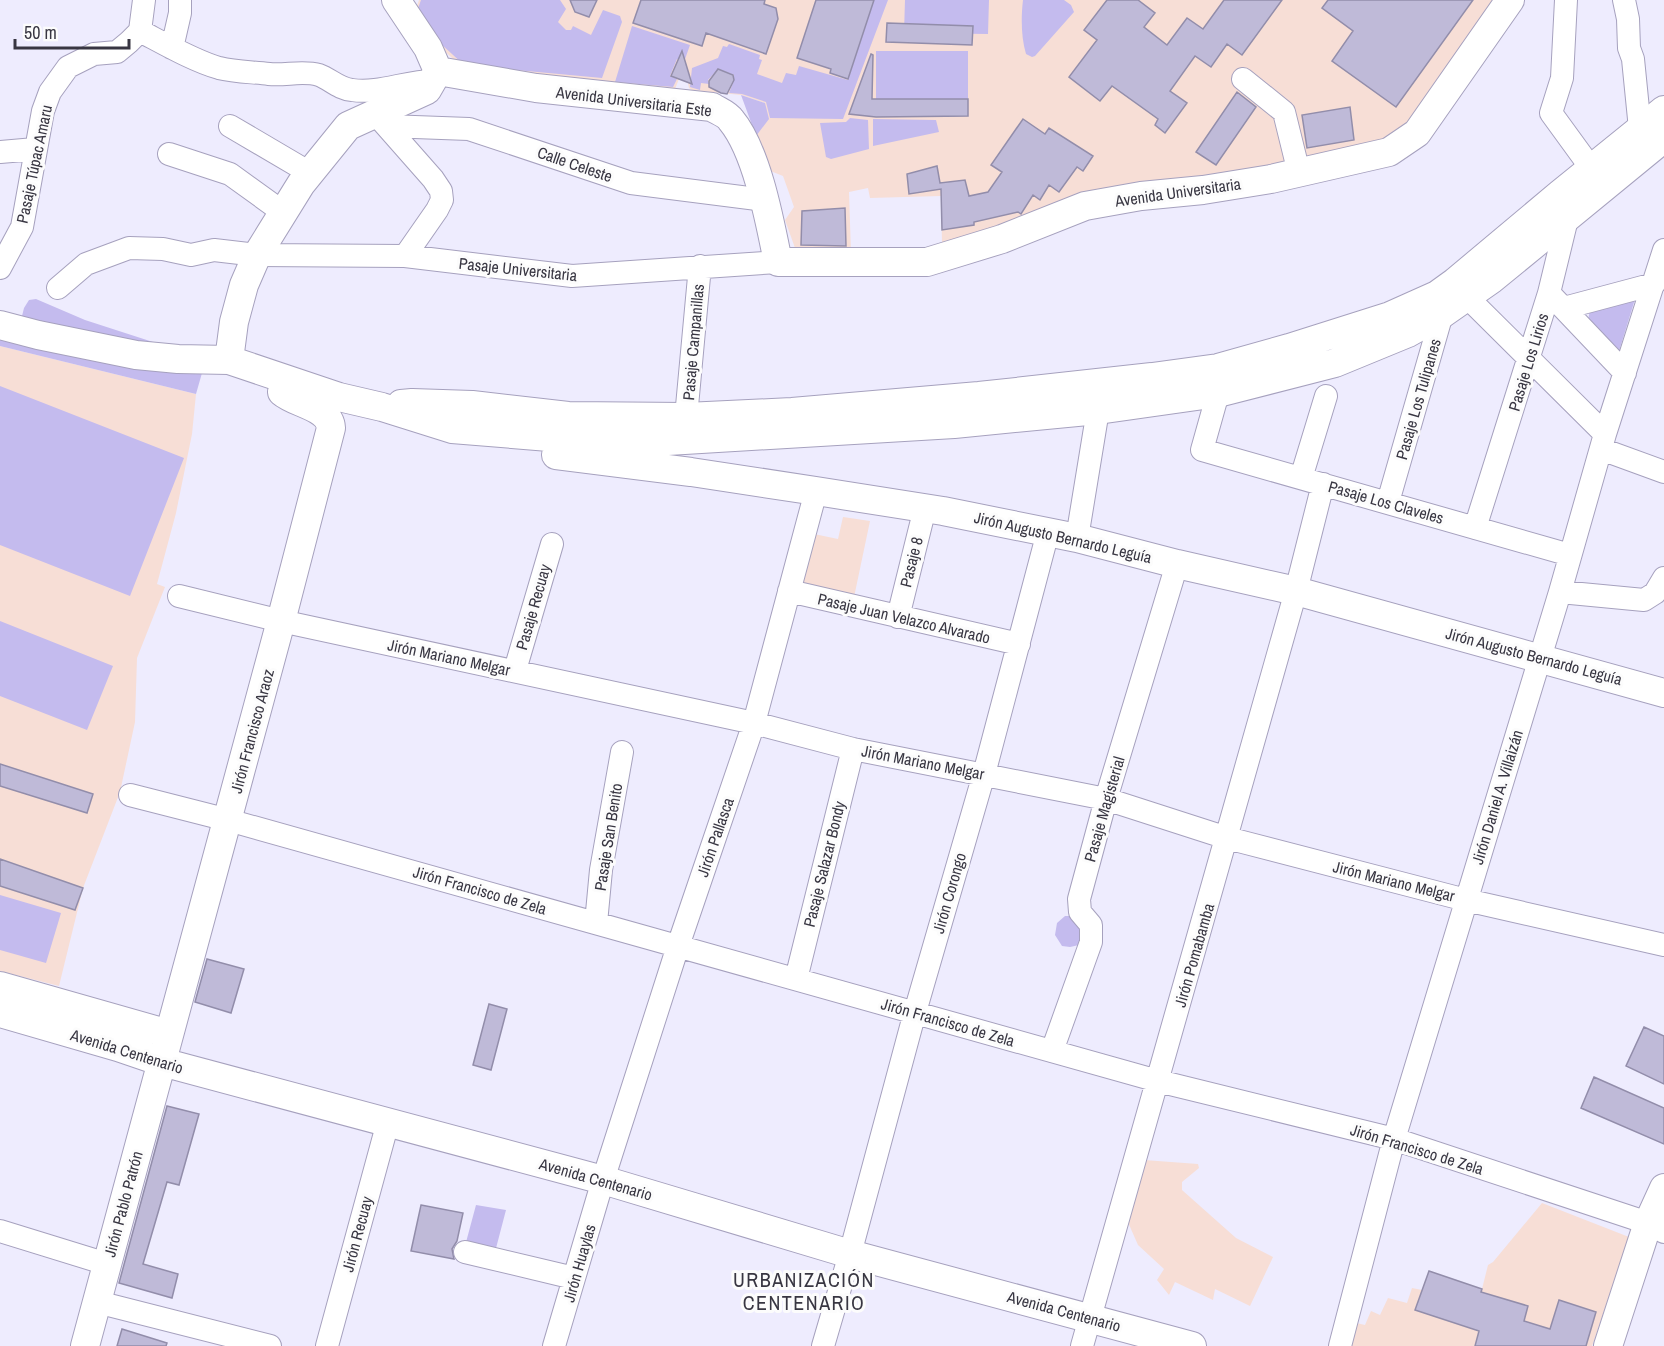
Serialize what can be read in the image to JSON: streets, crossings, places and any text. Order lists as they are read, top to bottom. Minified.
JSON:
{"streets":{"main road":["Avenida Universitaria Este","Avenida Universitaria","Jirón Augusto Bernardo Leguía","Jirón Francisco Araoz","Avenida Centenario","Jirón Pablo Patrón"],"street":["Pasaje Túpac Amaru","Calle Celeste","Pasaje Universitaria","Pasaje Campanillas","Pasaje Los Lirios","Pasaje Los Tulipanes","Pasaje Los Claveles","Pasaje 8","Pasaje Recuay","Pasaje Juan Velazco Alvarado","Jirón Mariano Melgar","Jirón Daniel A. Villaizán","Pasaje Magisterial","Pasaje San Benito","Jirón Pallasca","Pasaje Salazar Bondy","Jirón Francisco de Zela","Jirón Corongo","Jirón Pomabamba","Jirón Recuay","Jirón Huaylas"]},"crossings":[["Avenida Universitaria Este","Calle Celeste"],["Avenida Universitaria Este","Avenida Universitaria"],["Avenida Universitaria Este","Pasaje Universitaria"],["Avenida Universitaria","Pasaje Universitaria"],["Pasaje Universitaria","Pasaje Campanillas"],["Pasaje Los Lirios","Pasaje Los Claveles"],["Pasaje Los Tulipanes","Pasaje Los Claveles"],["Pasaje Los Claveles","Jirón Daniel A. Villaizán"],["Pasaje Los Claveles","Jirón Pomabamba"],["Jirón Augusto Bernardo Leguía","Pasaje 8"],["Jirón Augusto Bernardo Leguía","Jirón Daniel A. Villaizán"],["Jirón Augusto Bernardo Leguía","Pasaje Magisterial"],["Jirón Augusto Bernardo Leguía","Jirón Pallasca"],["Jirón Augusto Bernardo Leguía","Jirón Corongo"],["Jirón Augusto Bernardo Leguía","Jirón Pomabamba"],["Pasaje 8","Pasaje Juan Velazco Alvarado"],["Pasaje Recuay","Jirón Mariano Melgar"],["Pasaje Juan Velazco Alvarado","Jirón Pallasca"],["Pasaje Juan Velazco Alvarado","Jirón Corongo"],["Jirón Mariano Melgar","Jirón Francisco Araoz"],["Jirón Mariano Melgar","Jirón Daniel A. Villaizán"],["Jirón Mariano Melgar","Pasaje Magisterial"],["Jirón Mariano Melgar","Jirón Pallasca"],["Jirón Mariano Melgar","Pasaje Salazar Bondy"],["Jirón Mariano Melgar","Jirón Corongo"],["Jirón Mariano Melgar","Jirón Pomabamba"],["Jirón Francisco Araoz","Jirón Francisco de Zela"],["Jirón Francisco Araoz","Avenida Centenario"],["Jirón Francisco Araoz","Jirón Pablo Patrón"],["Jirón Daniel A. Villaizán","Jirón Francisco de Zela"],["Pasaje Magisterial","Jirón Francisco de Zela"],["Pasaje San Benito","Jirón Francisco de Zela"],["Jirón Pallasca","Jirón Francisco de Zela"],["Jirón Pallasca","Avenida Centenario"],["Jirón Pallasca","Jirón Huaylas"],["Pasaje Salazar Bondy","Jirón Francisco de Zela"],["Jirón Francisco de Zela","Jirón Corongo"],["Jirón Francisco de Zela","Jirón Pomabamba"],["Jirón Corongo","Avenida Centenario"],["Jirón Pomabamba","Avenida Centenario"],["Avenida Centenario","Jirón Pablo Patrón"],["Avenida Centenario","Jirón Recuay"],["Avenida Centenario","Jirón Huaylas"]],"districts":["URBANIZACIÓN CENTENARIO"],"scale_bar":"50 m"}
